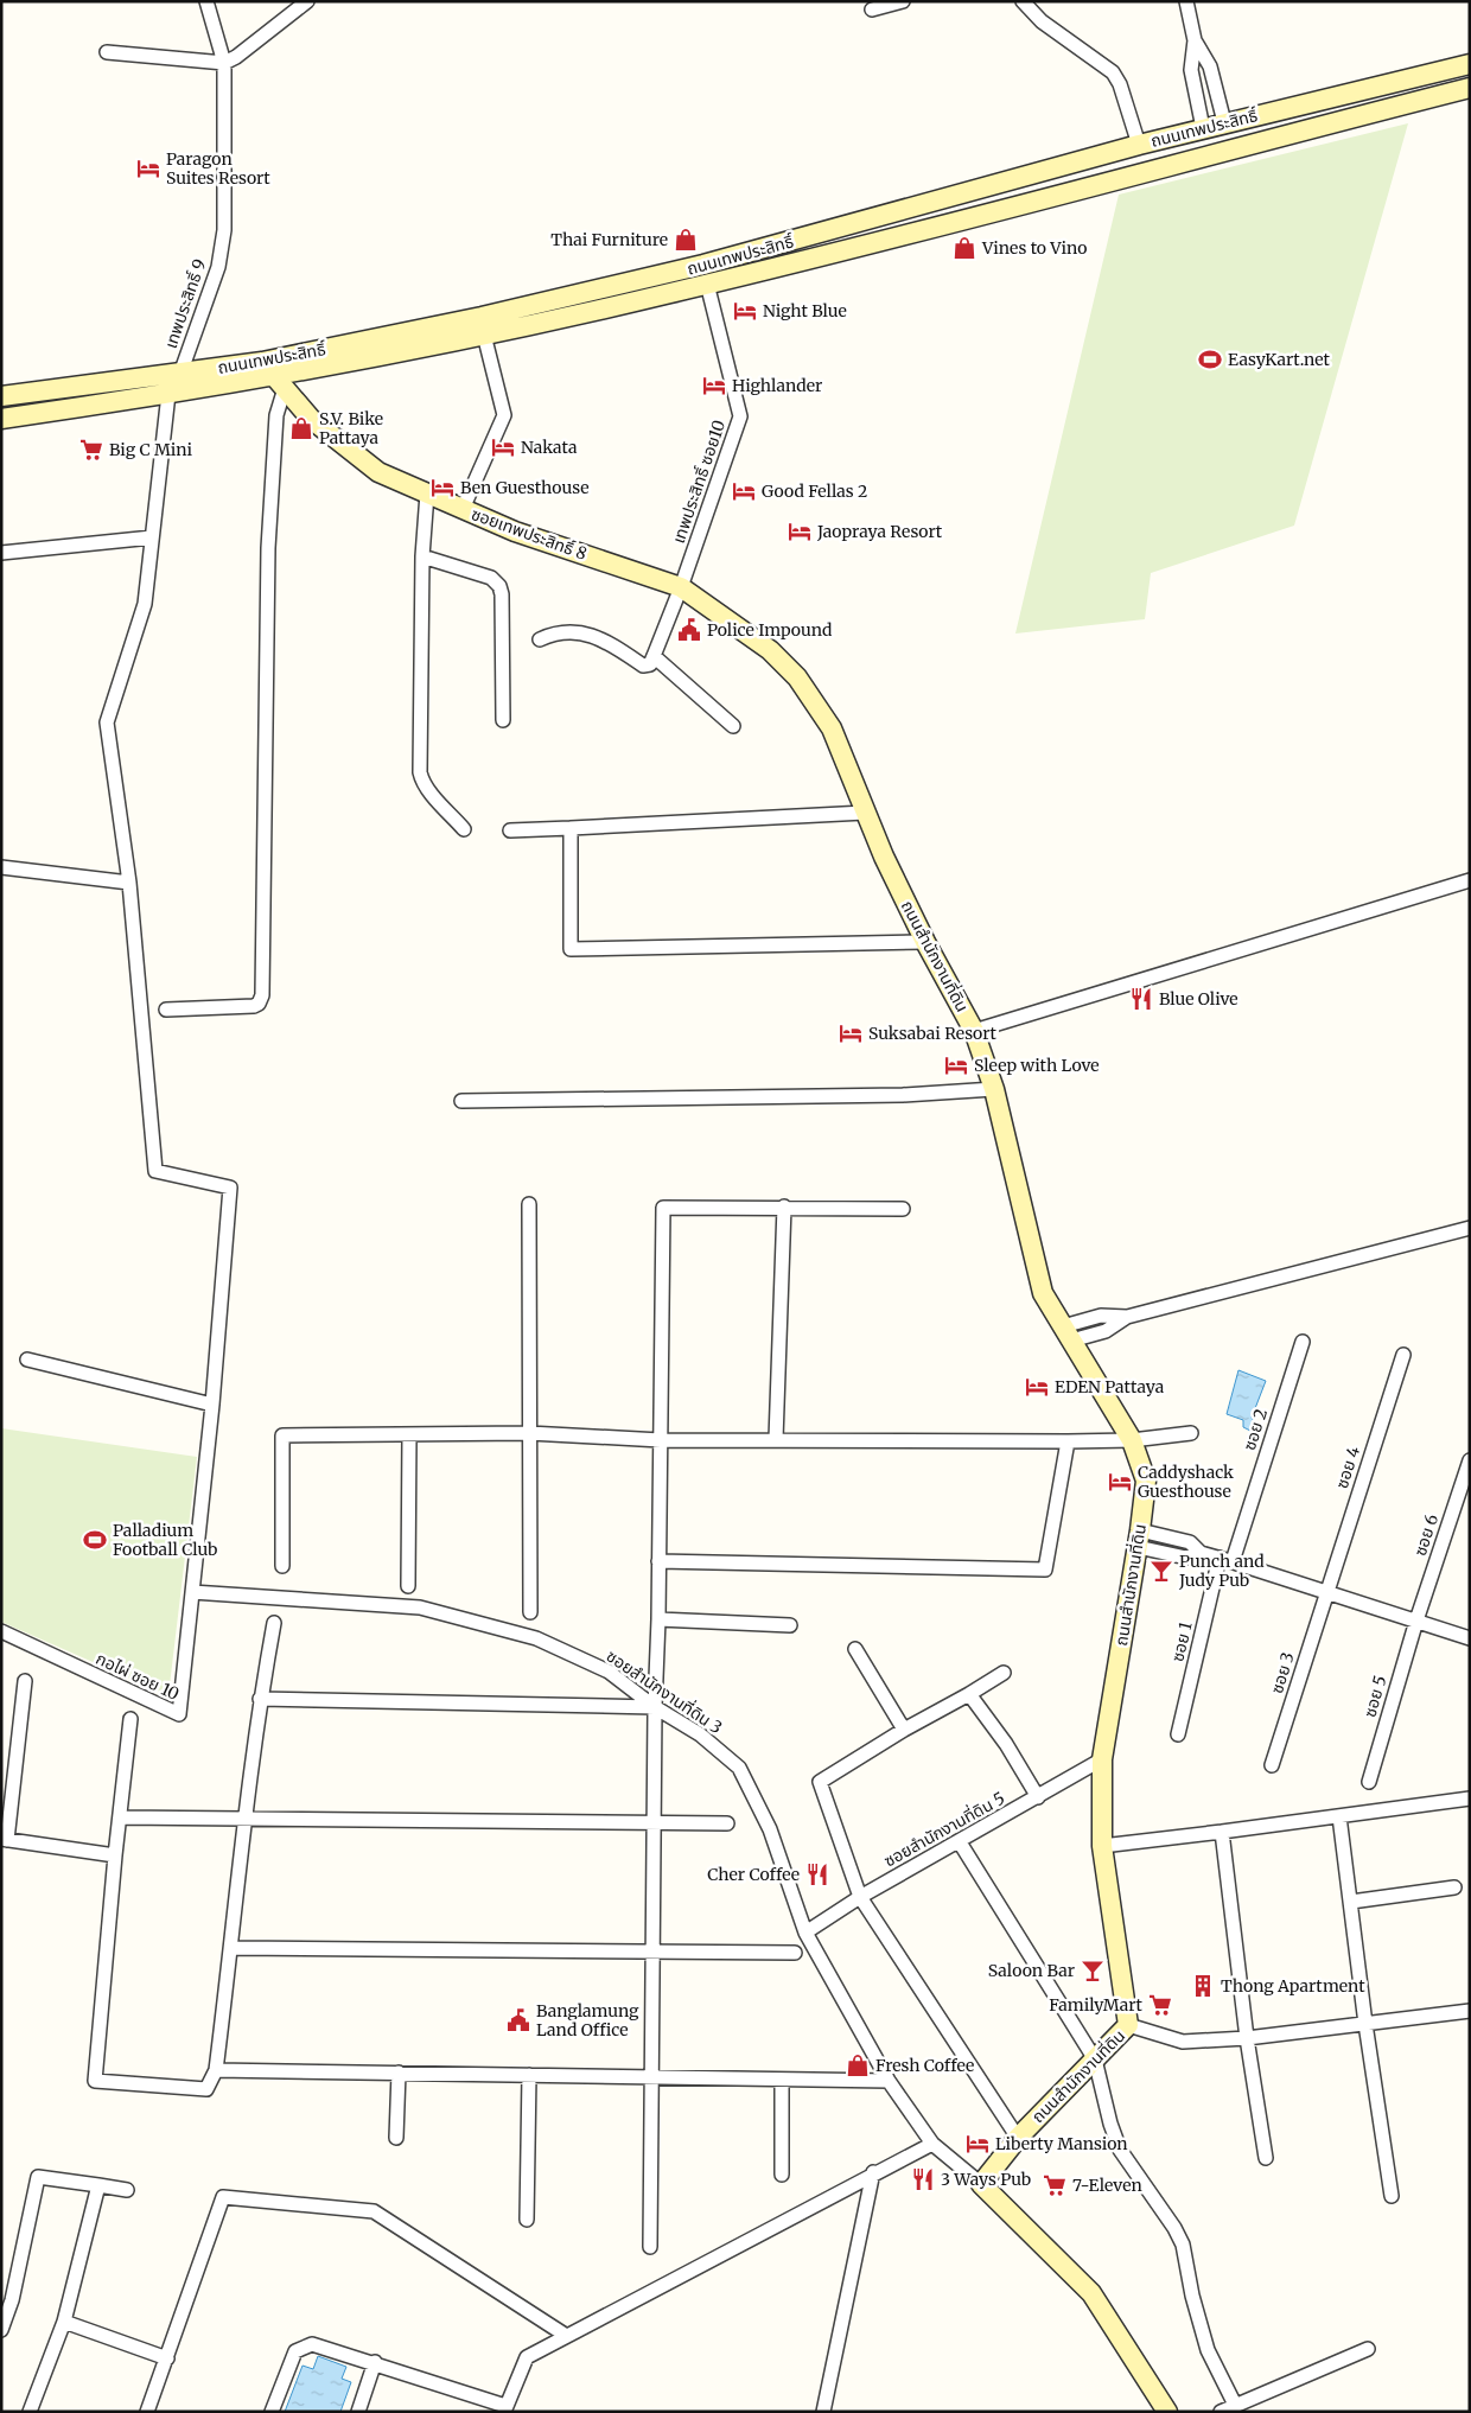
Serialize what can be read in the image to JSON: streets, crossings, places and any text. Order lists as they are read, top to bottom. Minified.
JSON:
{"streets":{"main road":["ถนนเทพประสิทธิ์","ซอยเทพประสิทธิ์ 8","ถนนสำนักงานที่ดิน"],"street":["เทพประสิทธิ์ 9","เทพประสิทธิ์ ซอย10","ซอย 2","ซอย 4","ซอย 6","ซอย 1","ซอย 3","กอไผ่ ซอย 10","ซอยสำนักงานที่ดิน 3","ซอย 5","ซอยสำนักงานที่ดิน 5"]},"crossings":[["ถนนเทพประสิทธิ์","เทพประสิทธิ์ 9"],["ถนนเทพประสิทธิ์","เทพประสิทธิ์ ซอย10"],["ถนนเทพประสิทธิ์","ซอยเทพประสิทธิ์ 8"],["เทพประสิทธิ์ ซอย10","ซอยเทพประสิทธิ์ 8"],["เทพประสิทธิ์ ซอย10","ถนนสำนักงานที่ดิน"],["ซอยเทพประสิทธิ์ 8","ถนนสำนักงานที่ดิน"],["ถนนสำนักงานที่ดิน","ซอยสำนักงานที่ดิน 3"],["ถนนสำนักงานที่ดิน","ซอยสำนักงานที่ดิน 5"],["ซอย 2","ซอย 1"],["ซอย 4","ซอย 3"],["ซอย 6","ซอย 5"],["กอไผ่ ซอย 10","ซอยสำนักงานที่ดิน 3"],["ซอยสำนักงานที่ดิน 3","ซอยสำนักงานที่ดิน 5"]],"places":{"hotel":["Paragon Suites Resort","Night Blue","Highlander","Nakata","Ben Guesthouse","Good Fellas 2","Jaopraya Resort","Suksabai Resort","Sleep with Love","EDEN Pattaya","Caddyshack Guesthouse","Liberty Mansion"],"shop":["Thai Furniture","Vines to Vino","S.V. Bike Pattaya","Fresh Coffee"],"sports":["EasyKart.net","Palladium Football Club"],"supermarket":["Big C Mini","FamilyMart","7-Eleven"],"public building":["Police Impound","Banglamung Land Office"],"restaurant":["Blue Olive","Cher Coffee","3 Ways Pub"],"bar":["Punch and Judy Pub","Saloon Bar"],"building":["Thong Apartment"]}}
